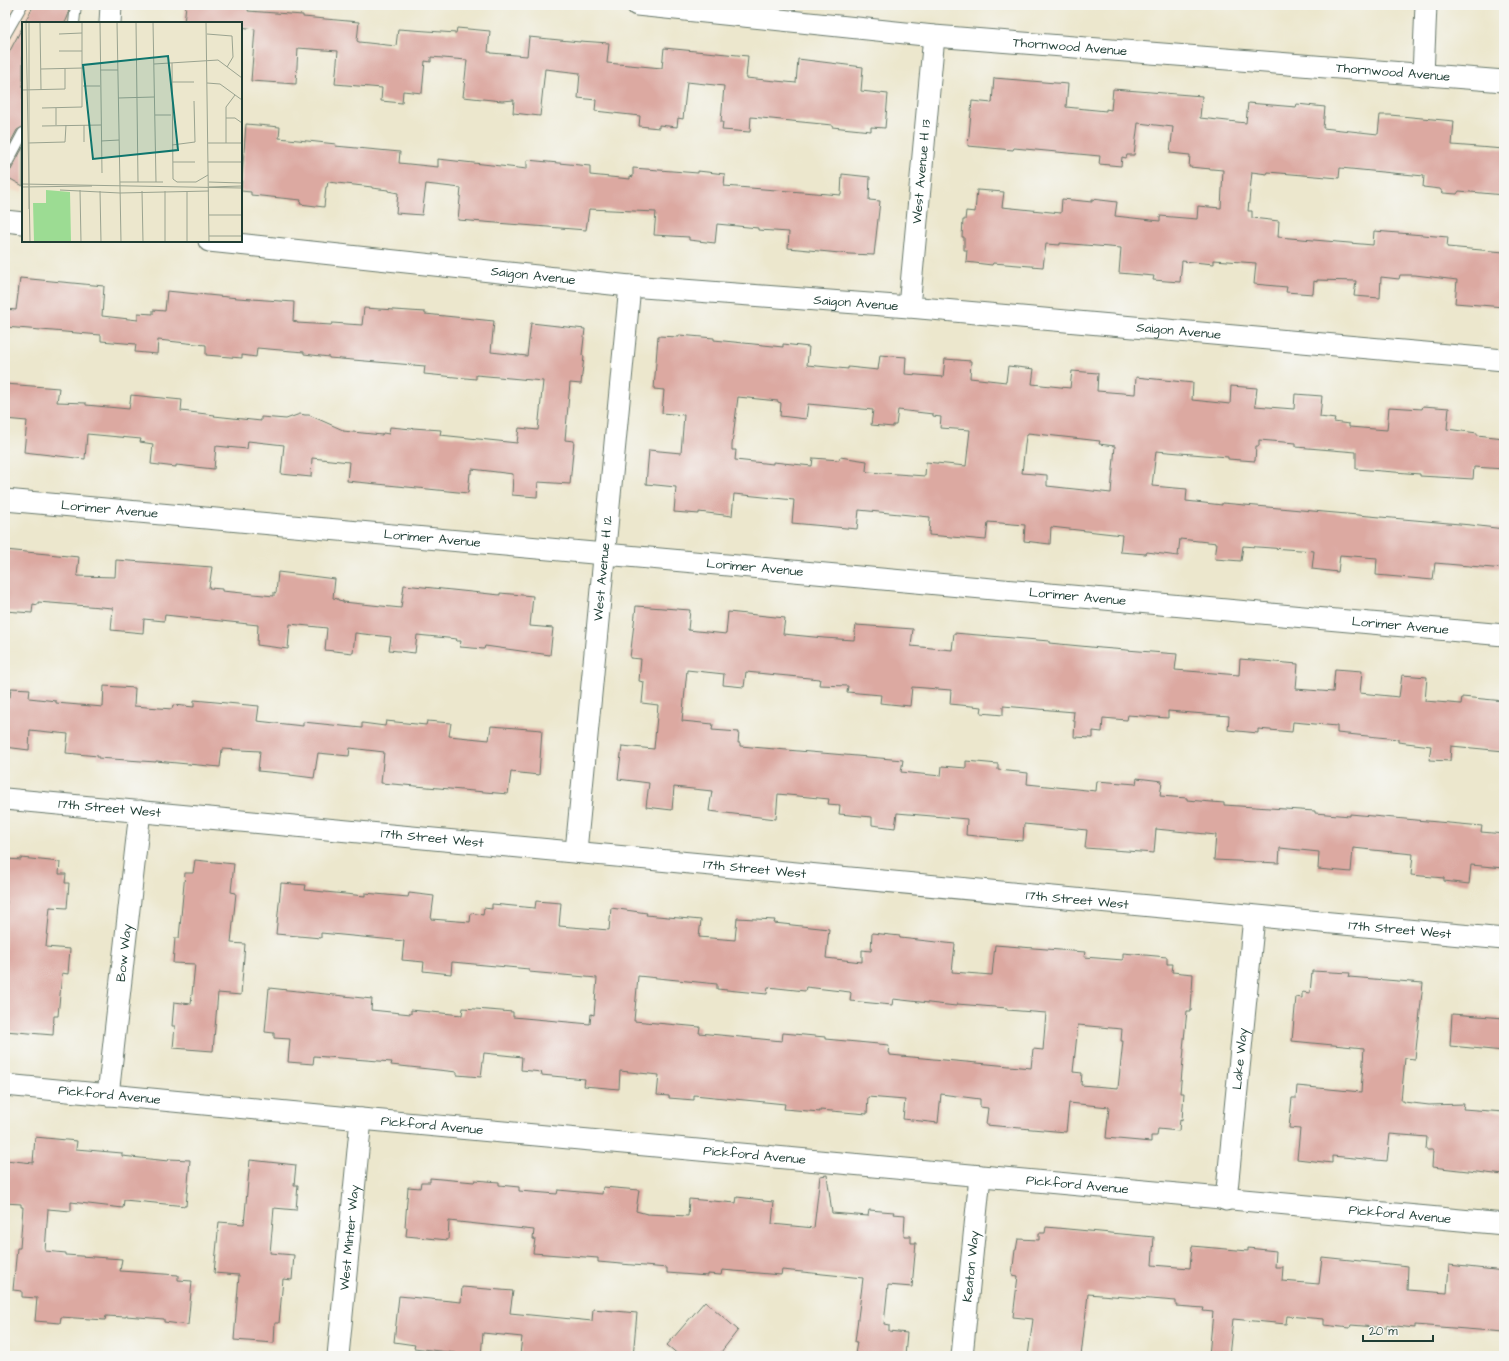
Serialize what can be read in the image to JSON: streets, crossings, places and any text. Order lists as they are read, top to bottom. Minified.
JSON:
{"streets":{"street":["Thornwood Avenue","West Avenue H 13","Saigon Avenue","Lorimer Avenue","West Avenue H 12","17th Street West","Bow Way","Lake Way","Pickford Avenue","West Minter Way","Keaton Way"]},"crossings":[["Thornwood Avenue","West Avenue H 13"],["West Avenue H 13","Saigon Avenue"],["Saigon Avenue","West Avenue H 12"],["Lorimer Avenue","West Avenue H 12"],["West Avenue H 12","17th Street West"],["17th Street West","Bow Way"],["17th Street West","Lake Way"],["Bow Way","Pickford Avenue"],["Lake Way","Pickford Avenue"],["Pickford Avenue","West Minter Way"],["Pickford Avenue","Keaton Way"]],"scale_bar":"20 m"}
